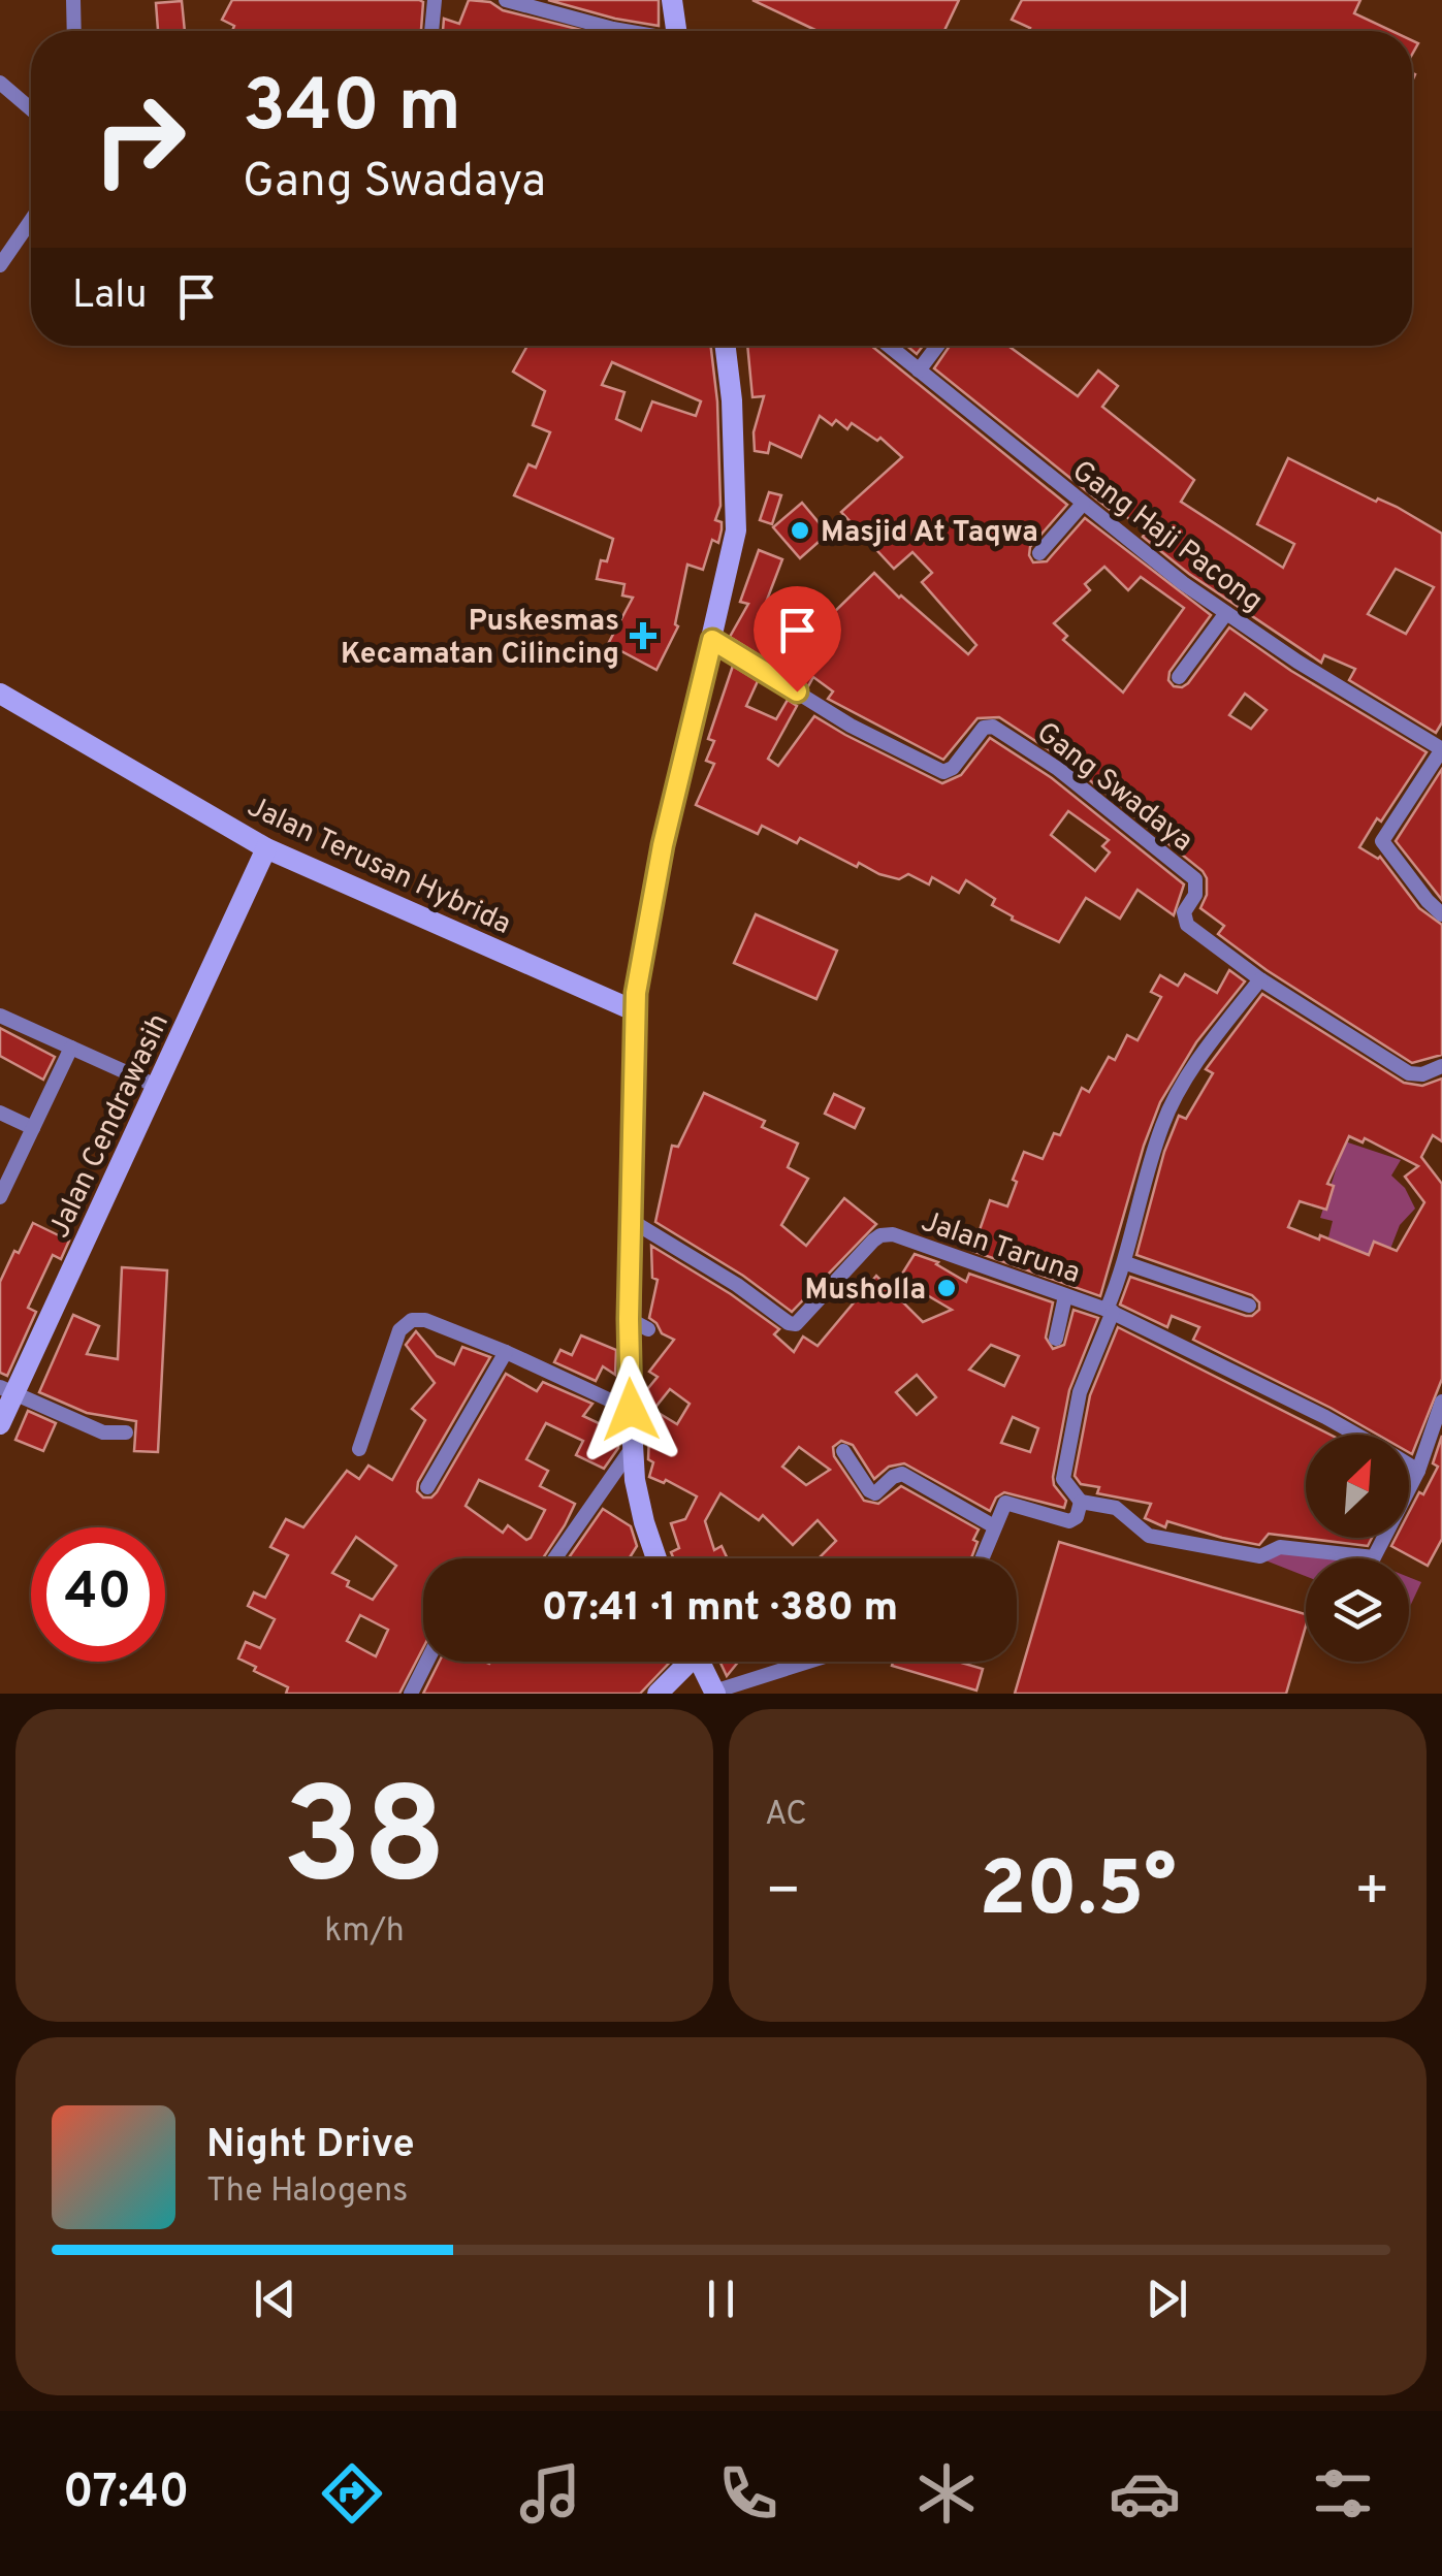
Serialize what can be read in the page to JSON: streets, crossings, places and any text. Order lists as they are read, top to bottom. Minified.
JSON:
{"streets":{"street":["Gang Haji Pacong","Gang Swadaya","Jalan Terusan Hybrida","Jalan Cendrawasih","Jalan Taruna"]},"crossings":[["Jalan Terusan Hybrida","Jalan Cendrawasih"]],"places":{"other":["Masjid At Taqwa","Musholla"],"health":["Puskesmas Kecamatan Cilincing"]},"north":"top right","page":{"turn":["340 m","Gang Swadaya"],"then":"Lalu","limit":"40","trip":"07:41 · 1 mnt · 380 m","tile":[["38","km/h"],"AC"],"heat":["−","20.5°","+"],"song":["Night Drive","The Halogens"],"tabs":"07:40"}}
